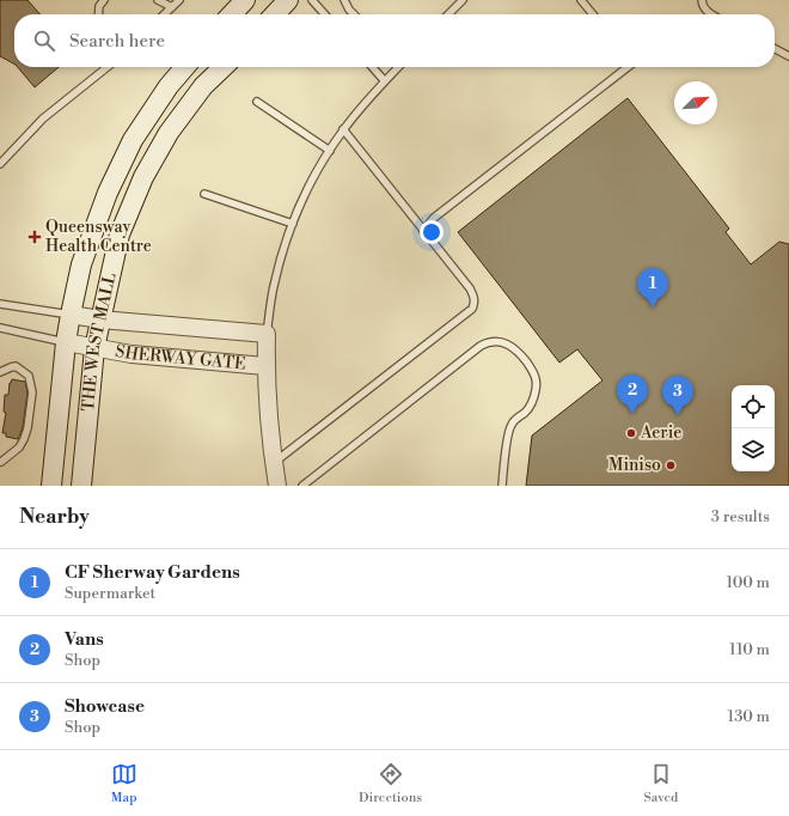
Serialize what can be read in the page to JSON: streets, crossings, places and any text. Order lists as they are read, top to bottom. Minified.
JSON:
{"streets":{"main road":["THE WEST MALL"],"street":["SHERWAY GATE"]},"crossings":[["THE WEST MALL","SHERWAY GATE"]],"places":{"health":["Queensway Health Centre"],"other":["Aerie","Miniso"]},"north":"top right","page":{"search":"Search here","pins":["1","2","3"],"heading":["Nearby","3 results"],"list":[{"mark":"1","name":"CF Sherway Gardens","note":"Supermarket","value":"100 m"},{"mark":"2","name":"Vans","note":"Shop","value":"110 m"},{"mark":"3","name":"Showcase","note":"Shop","value":"130 m"}],"nav":["Map","Directions","Saved"]}}
